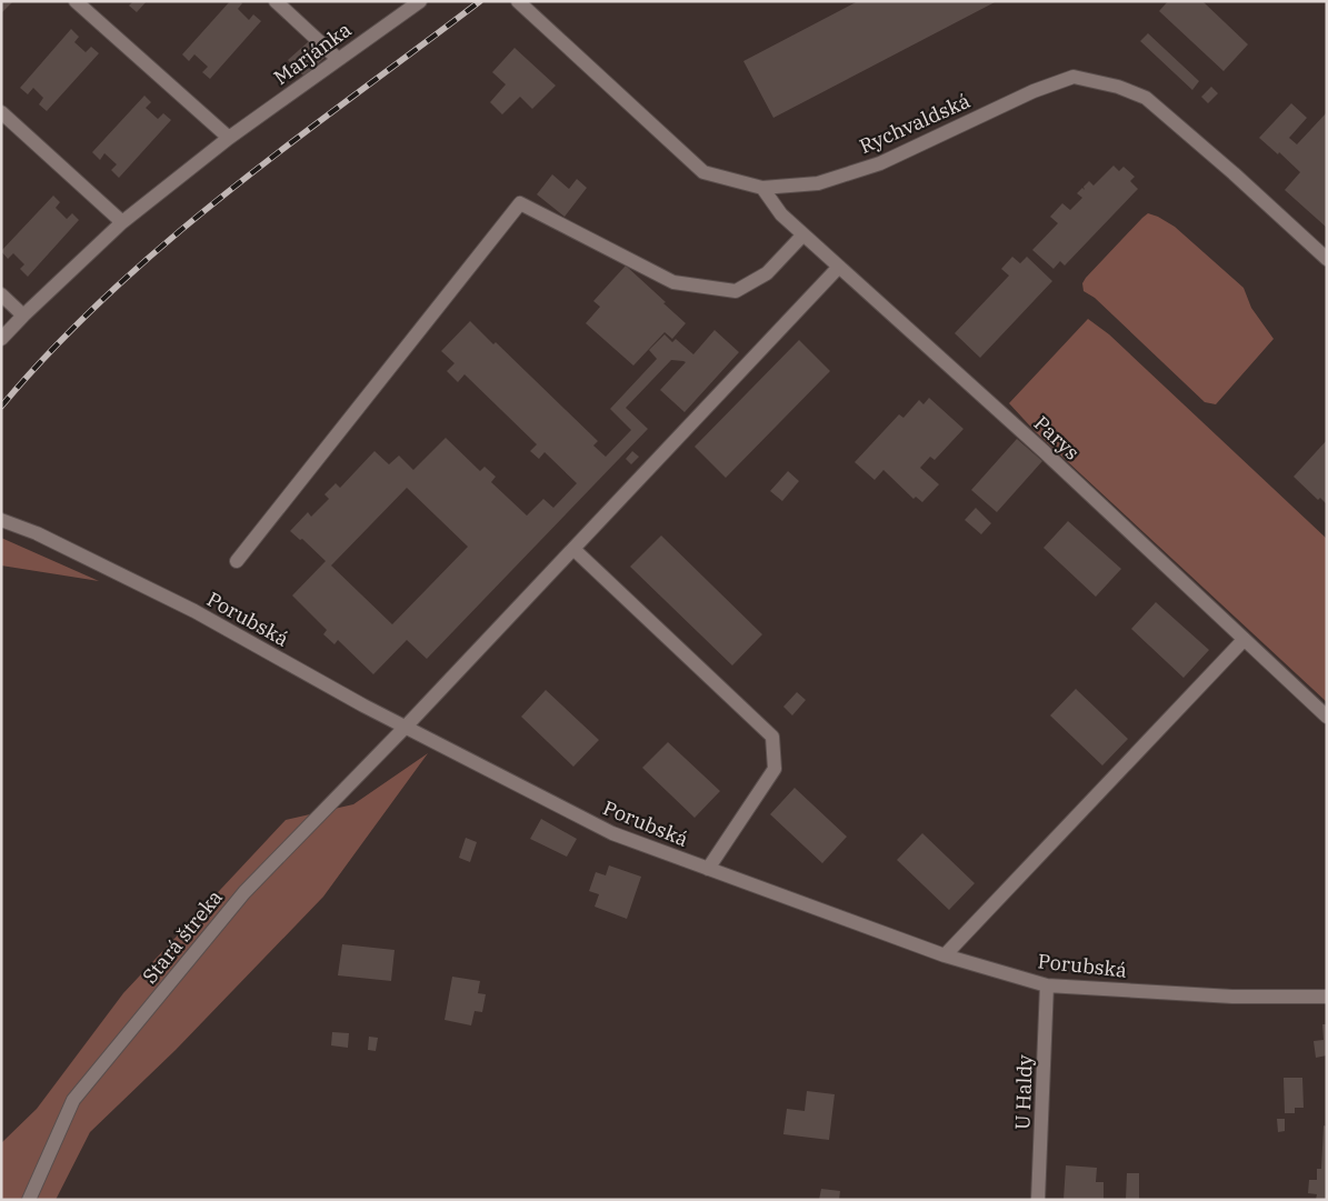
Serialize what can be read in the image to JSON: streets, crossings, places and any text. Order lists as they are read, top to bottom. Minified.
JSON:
{"streets":{"street":["Marjánka","Rychvaldská","Parys","Porubská","Stará štreka","U Haldy"]},"crossings":[["Rychvaldská","Parys"],["Parys","Stará štreka"],["Porubská","Stará štreka"],["Porubská","U Haldy"]]}
